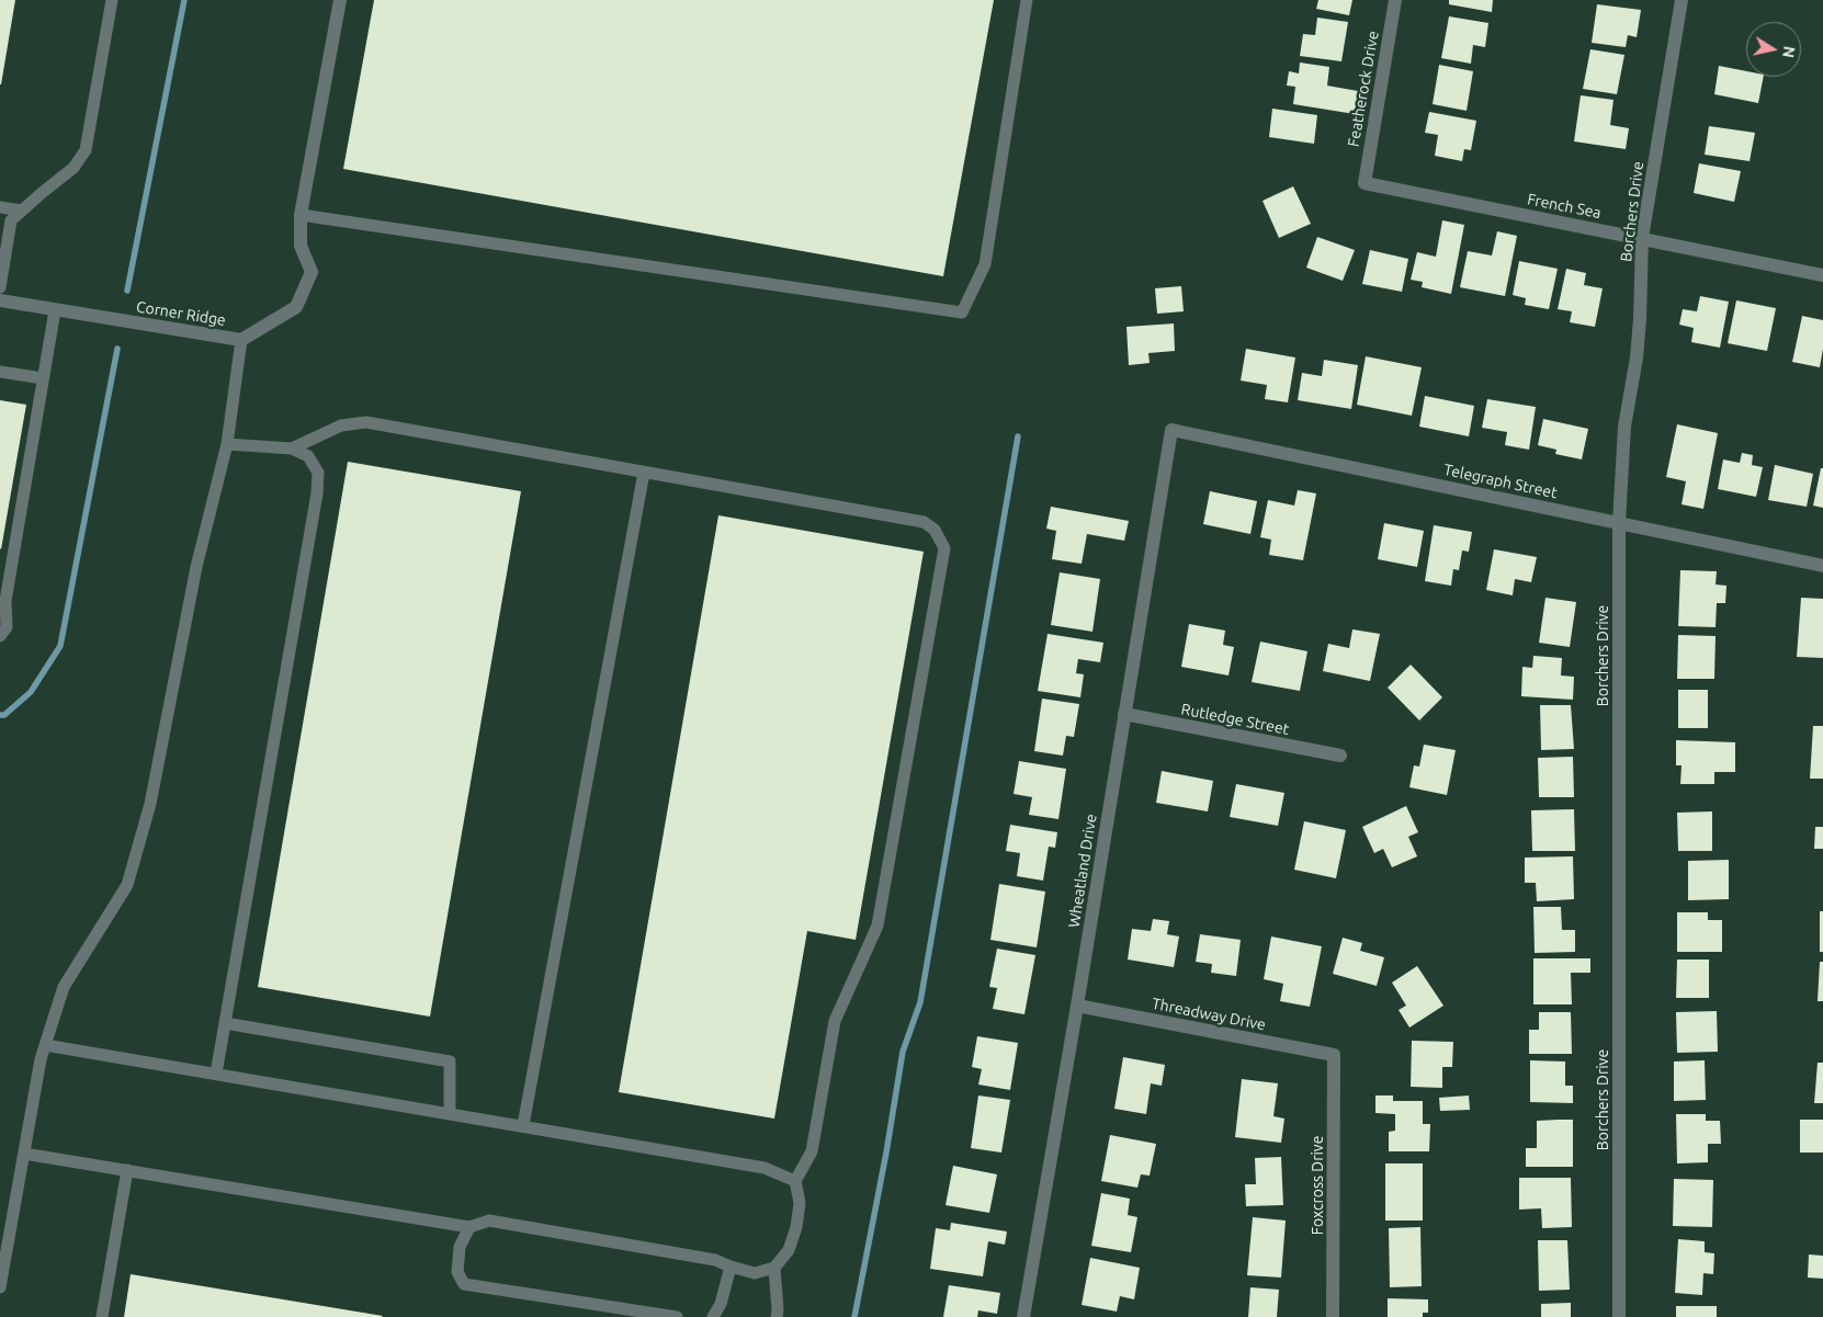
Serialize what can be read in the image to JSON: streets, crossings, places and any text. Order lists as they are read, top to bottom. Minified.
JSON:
{"streets":{"street":["Featherock Drive","French Sea","Borchers Drive","Corner Ridge","Telegraph Street","Rutledge Street","Wheatland Drive","Threadway Drive","Foxcross Drive"]},"crossings":[["Featherock Drive","French Sea"],["French Sea","Borchers Drive"],["Borchers Drive","Telegraph Street"],["Telegraph Street","Wheatland Drive"],["Rutledge Street","Wheatland Drive"],["Wheatland Drive","Threadway Drive"],["Threadway Drive","Foxcross Drive"]],"north":"right"}
